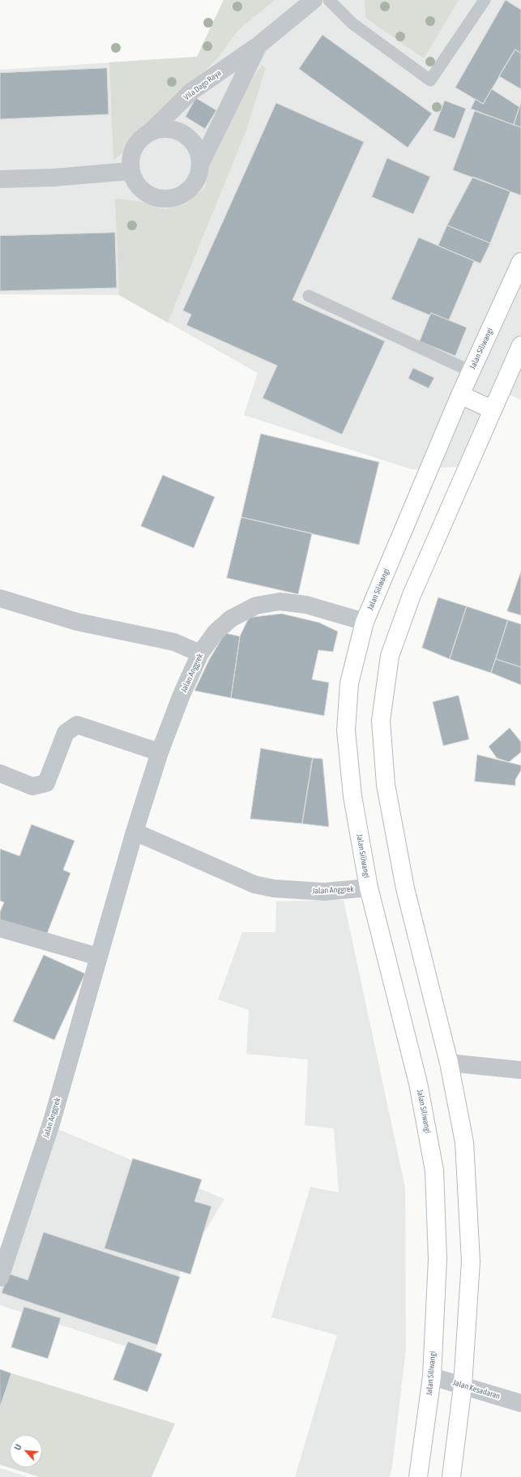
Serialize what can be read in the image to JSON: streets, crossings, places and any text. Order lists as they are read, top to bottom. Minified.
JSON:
{"streets":{"main road":["Jalan Siliwangi"],"street":["Vila Dago Raya","Jalan Anggrek","Jalan Kesadaran"]},"crossings":[["Jalan Siliwangi","Jalan Anggrek"],["Jalan Siliwangi","Jalan Kesadaran"]],"north":"top left"}
